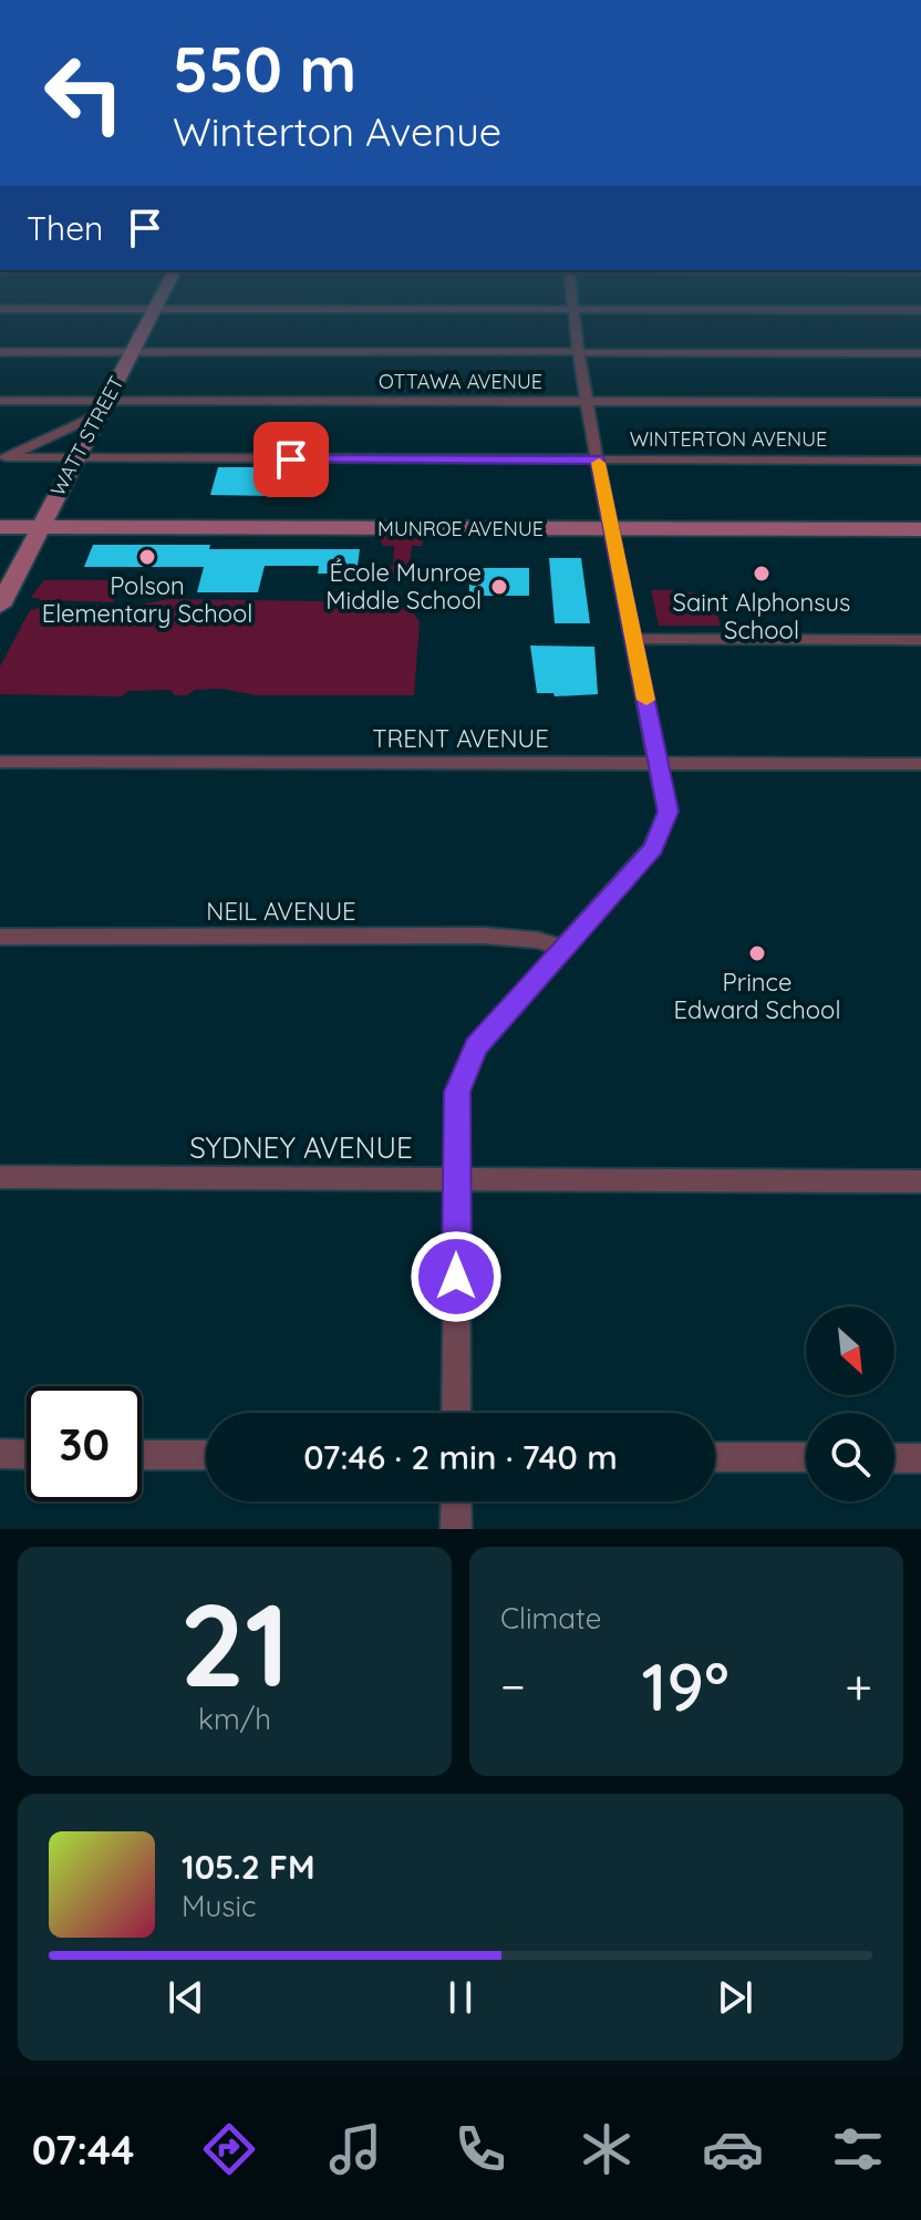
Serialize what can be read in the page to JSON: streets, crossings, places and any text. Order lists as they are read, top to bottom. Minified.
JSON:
{"streets":{"street":["OTTAWA AVENUE","WATT STREET","WINTERTON AVENUE","MUNROE AVENUE","TRENT AVENUE","NEIL AVENUE","SYDNEY AVENUE"]},"crossings":[["OTTAWA AVENUE","WATT STREET"],["WATT STREET","WINTERTON AVENUE"],["WATT STREET","MUNROE AVENUE"]],"places":["Polson Elementary School","Saint Alphonsus School","École Munroe Middle School","Prince Edward School"],"north":"bottom right","page":{"turn":["550 m","Winterton Avenue"],"then":"Then","limit":"30","trip":"07:46 · 2 min · 740 m","tile":[["21","km/h"],"Climate"],"heat":["−","19°","+"],"song":["105.2 FM","Music"],"tabs":"07:44"}}
